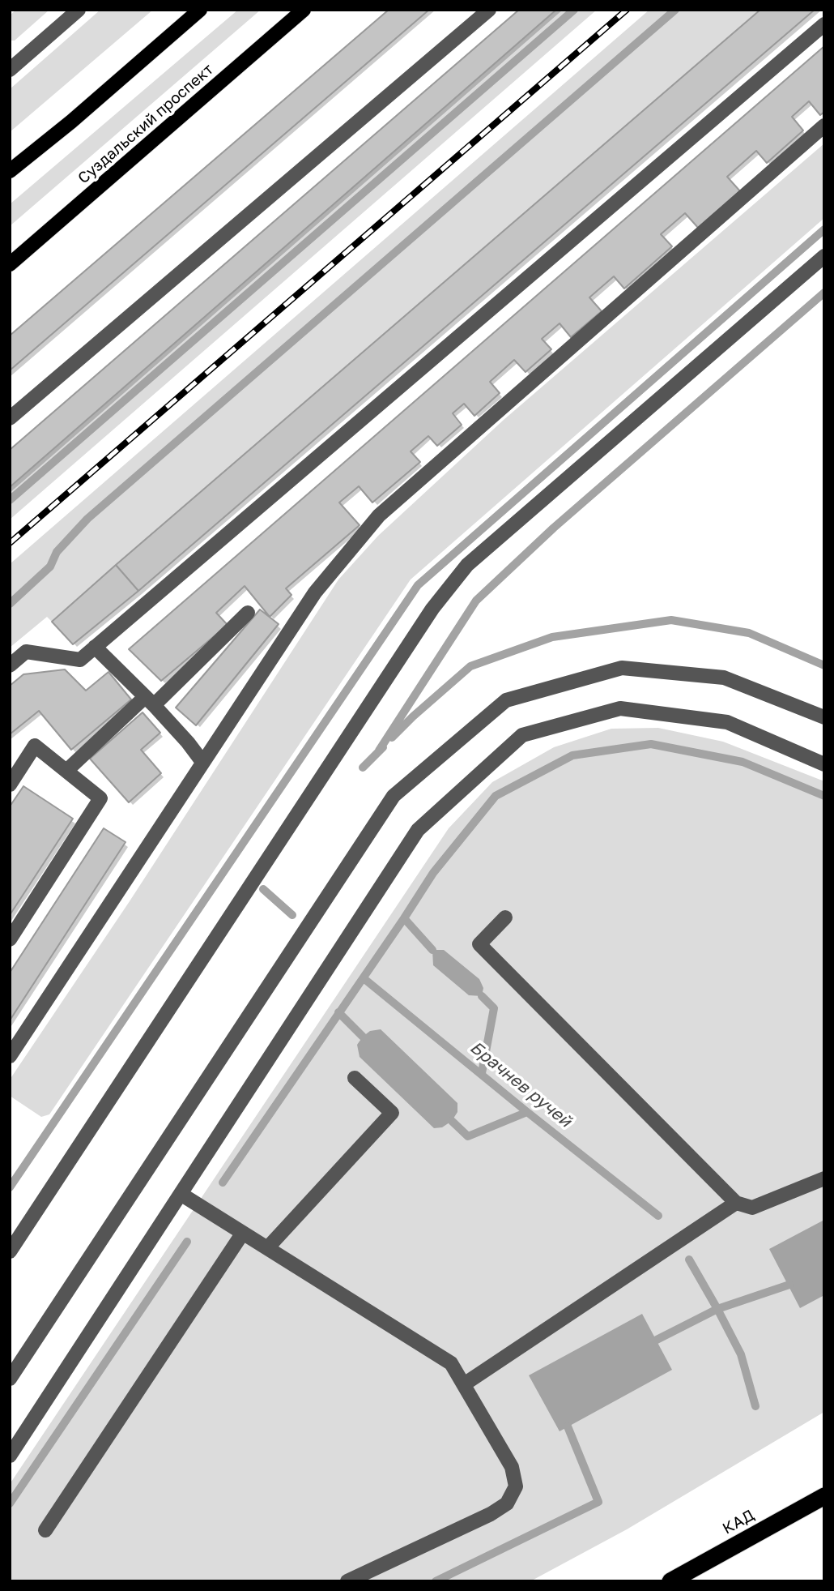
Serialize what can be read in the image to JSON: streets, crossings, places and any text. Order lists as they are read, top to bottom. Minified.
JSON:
{"streets":{"highway":["КАД"],"main road":["Суздальский проспект"]},"water":["Брачнев ручей"]}
